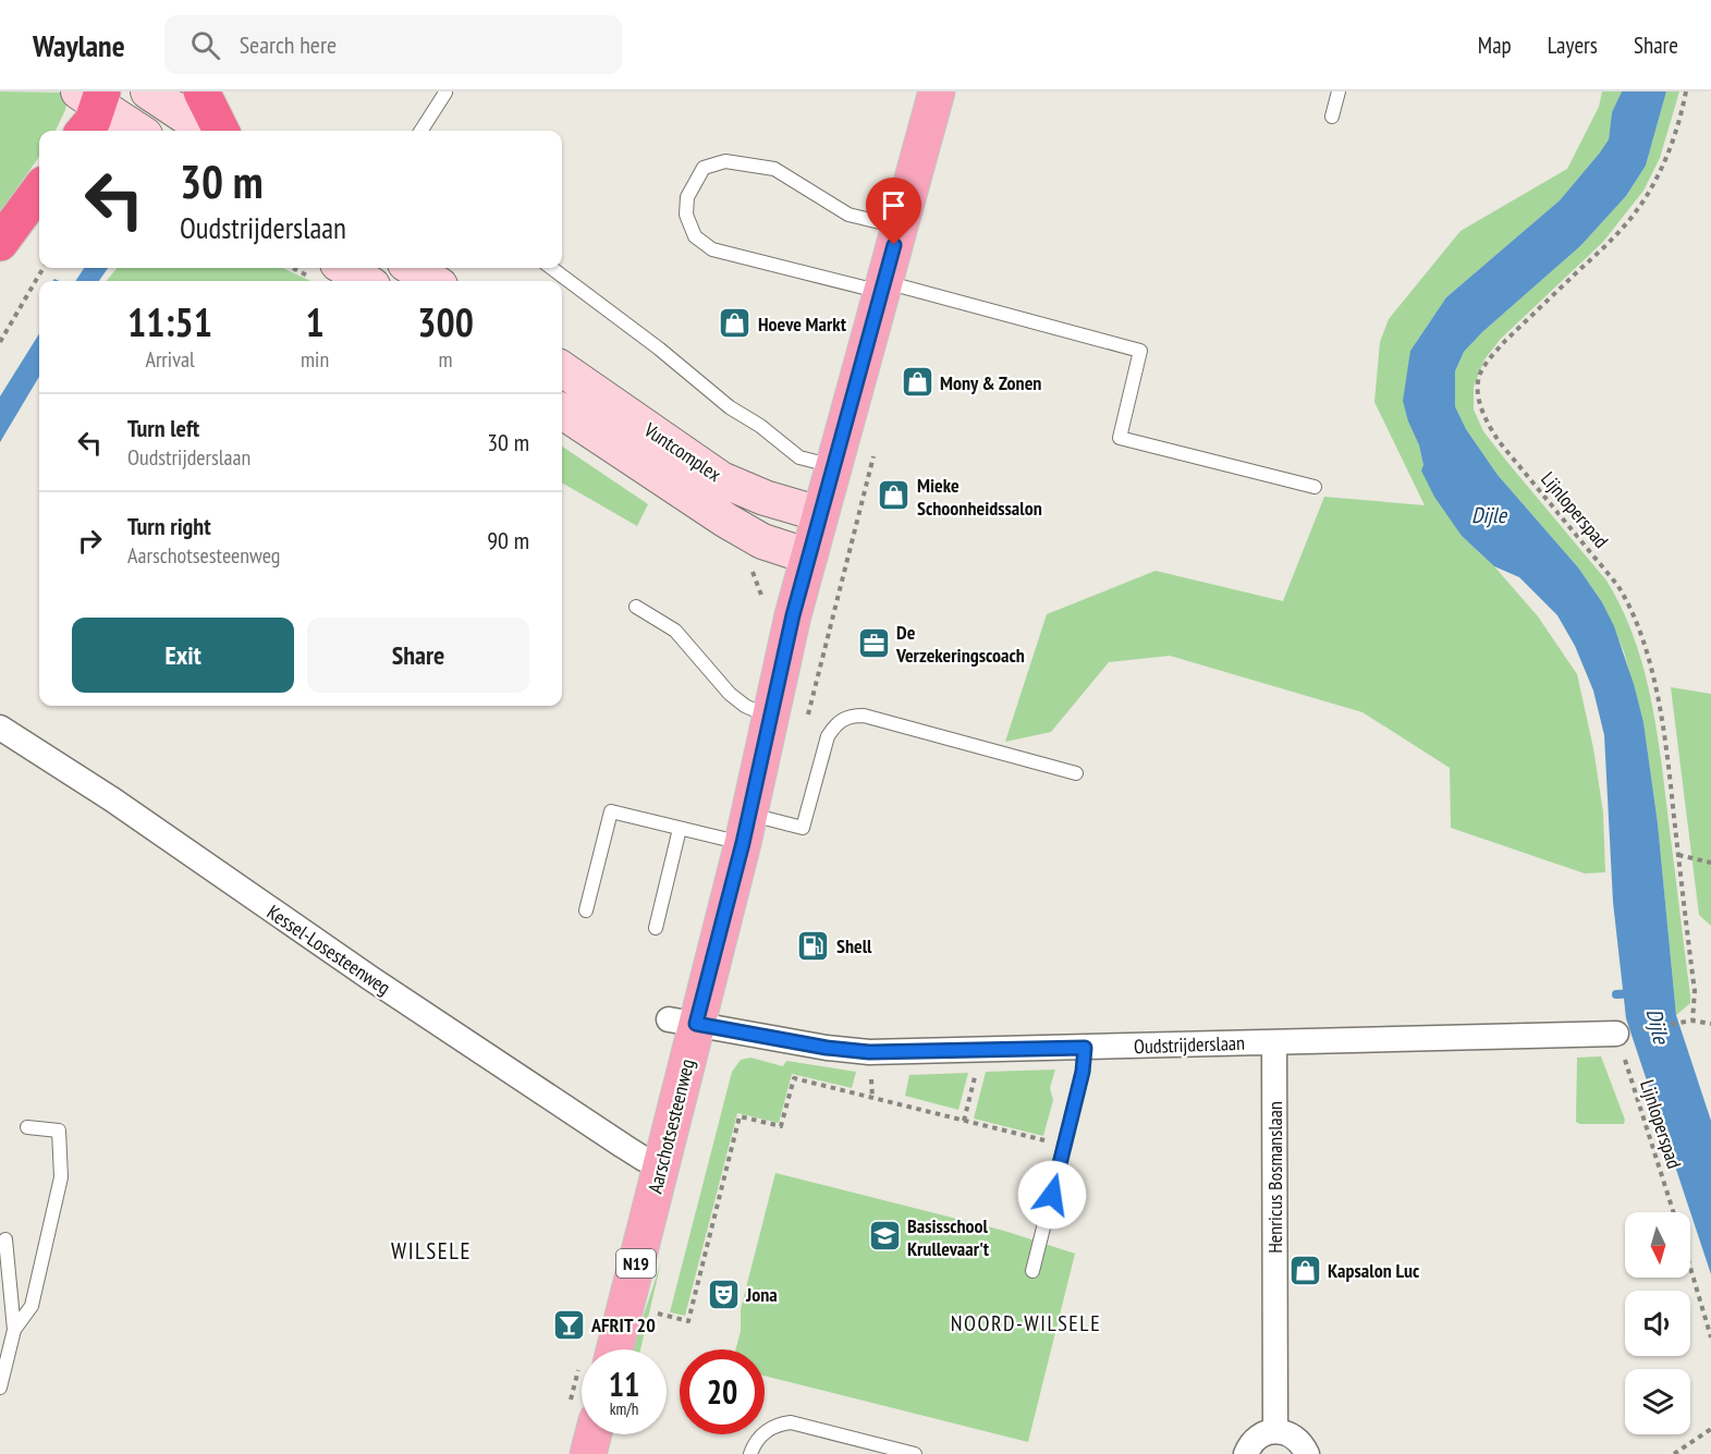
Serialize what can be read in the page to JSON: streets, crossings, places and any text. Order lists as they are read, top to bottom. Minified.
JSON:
{"streets":{"main road":["Vuntcomplex","Aarschotsesteenweg","N19"],"street":["Kessel-Losesteenweg","Oudstrijderslaan","Henricus Bosmanslaan"],"path":["Lijnloperspad"]},"crossings":[["Vuntcomplex","Aarschotsesteenweg"],["Lijnloperspad","Oudstrijderslaan"],["Kessel-Losesteenweg","Aarschotsesteenweg"],["Oudstrijderslaan","Aarschotsesteenweg"],["Oudstrijderslaan","Henricus Bosmanslaan"]],"districts":["WILSELE","NOORD-WILSELE"],"water":["Dijle"],"places":{"shop":["Hoeve Markt","Mony & Zonen","Mieke Schoonheidssalon","Kapsalon Luc"],"office":["De Verzekeringscoach"],"fuel station":["Shell"],"school or university":["Basisschool Krullevaar't"],"theatre":["Jona"],"bar":["AFRIT 20"]},"north":"bottom","page":{"header":"Waylane","search":"Search here","nav":["Map","Layers","Share"],"turn":["30 m","Oudstrijderslaan"],"eta":["11:51","Arrival","1","min","300","m"],"list":[{"name":"Turn left","note":"Oudstrijderslaan","value":"30 m"},{"name":"Turn right","note":"Aarschotsesteenweg","value":"90 m"}],"buttons":["Exit","Share"],"speed":"11 km/h","limit":"20"}}
